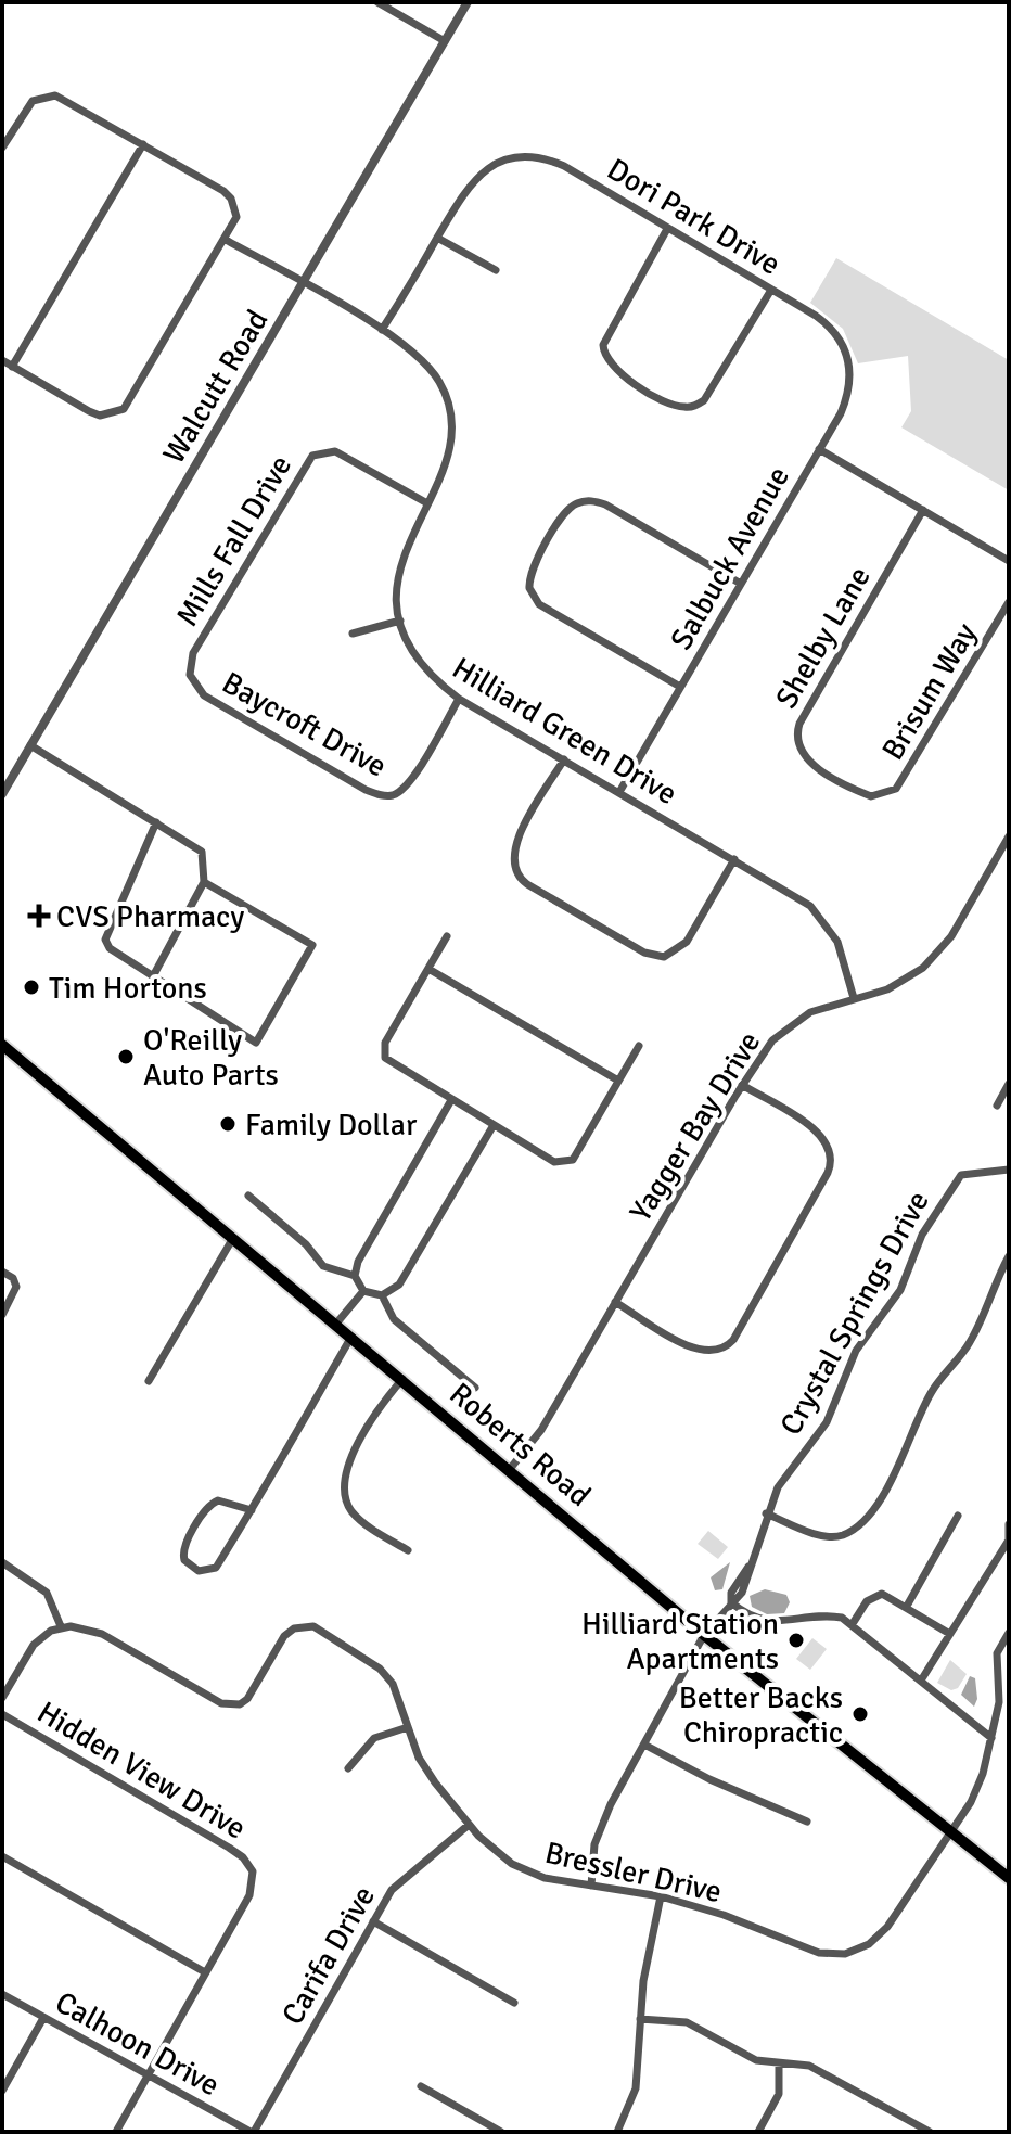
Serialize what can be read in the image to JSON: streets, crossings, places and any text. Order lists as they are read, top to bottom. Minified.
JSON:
{"streets":{"main road":["Roberts Road"],"street":["Dori Park Drive","Walcutt Road","Mills Fall Drive","Salbuck Avenue","Shelby Lane","Brisum Way","Baycroft Drive","Hilliard Green Drive","Yagger Bay Drive","Crystal Springs Drive","Hidden View Drive","Bressler Drive","Carifa Drive","Calhoon Drive"]},"crossings":[["Dori Park Drive","Salbuck Avenue"],["Walcutt Road","Hilliard Green Drive"],["Mills Fall Drive","Baycroft Drive"],["Mills Fall Drive","Hilliard Green Drive"],["Salbuck Avenue","Hilliard Green Drive"],["Shelby Lane","Brisum Way"],["Baycroft Drive","Hilliard Green Drive"],["Hilliard Green Drive","Yagger Bay Drive"],["Yagger Bay Drive","Roberts Road"],["Crystal Springs Drive","Roberts Road"],["Crystal Springs Drive","Bressler Drive"],["Roberts Road","Bressler Drive"],["Bressler Drive","Carifa Drive"],["Carifa Drive","Calhoon Drive"]],"places":{"health":["CVS Pharmacy"],"other":["Tim Hortons","O'Reilly Auto Parts","Family Dollar","Hilliard Station Apartments","Better Backs Chiropractic"]}}
